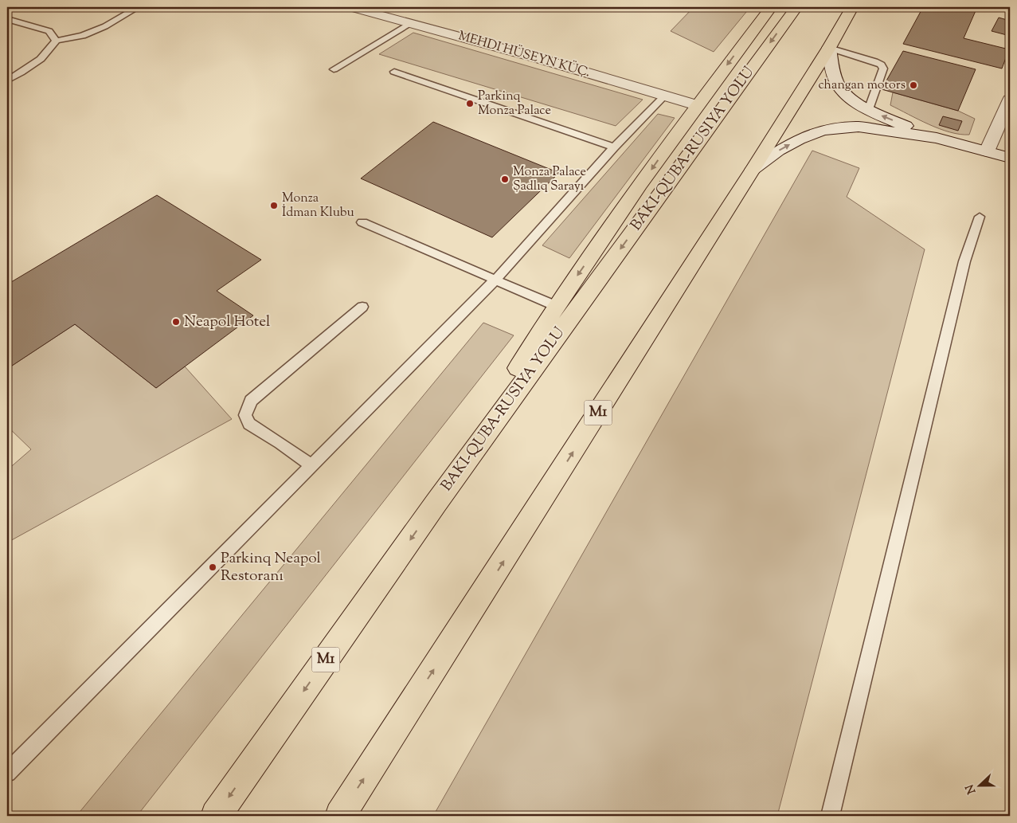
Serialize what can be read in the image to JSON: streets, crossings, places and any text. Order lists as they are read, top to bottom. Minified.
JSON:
{"streets":{"highway":["M1"],"street":["MEHDI HÜSEYN KÜÇ."]},"places":["changan motors","Parkinq Monza Palace","Monza Palace Şadlıq Sarayı","Monza İdman Klubu","Neapol Hotel","Parkinq Neapol Restoranı"],"north":"left"}
